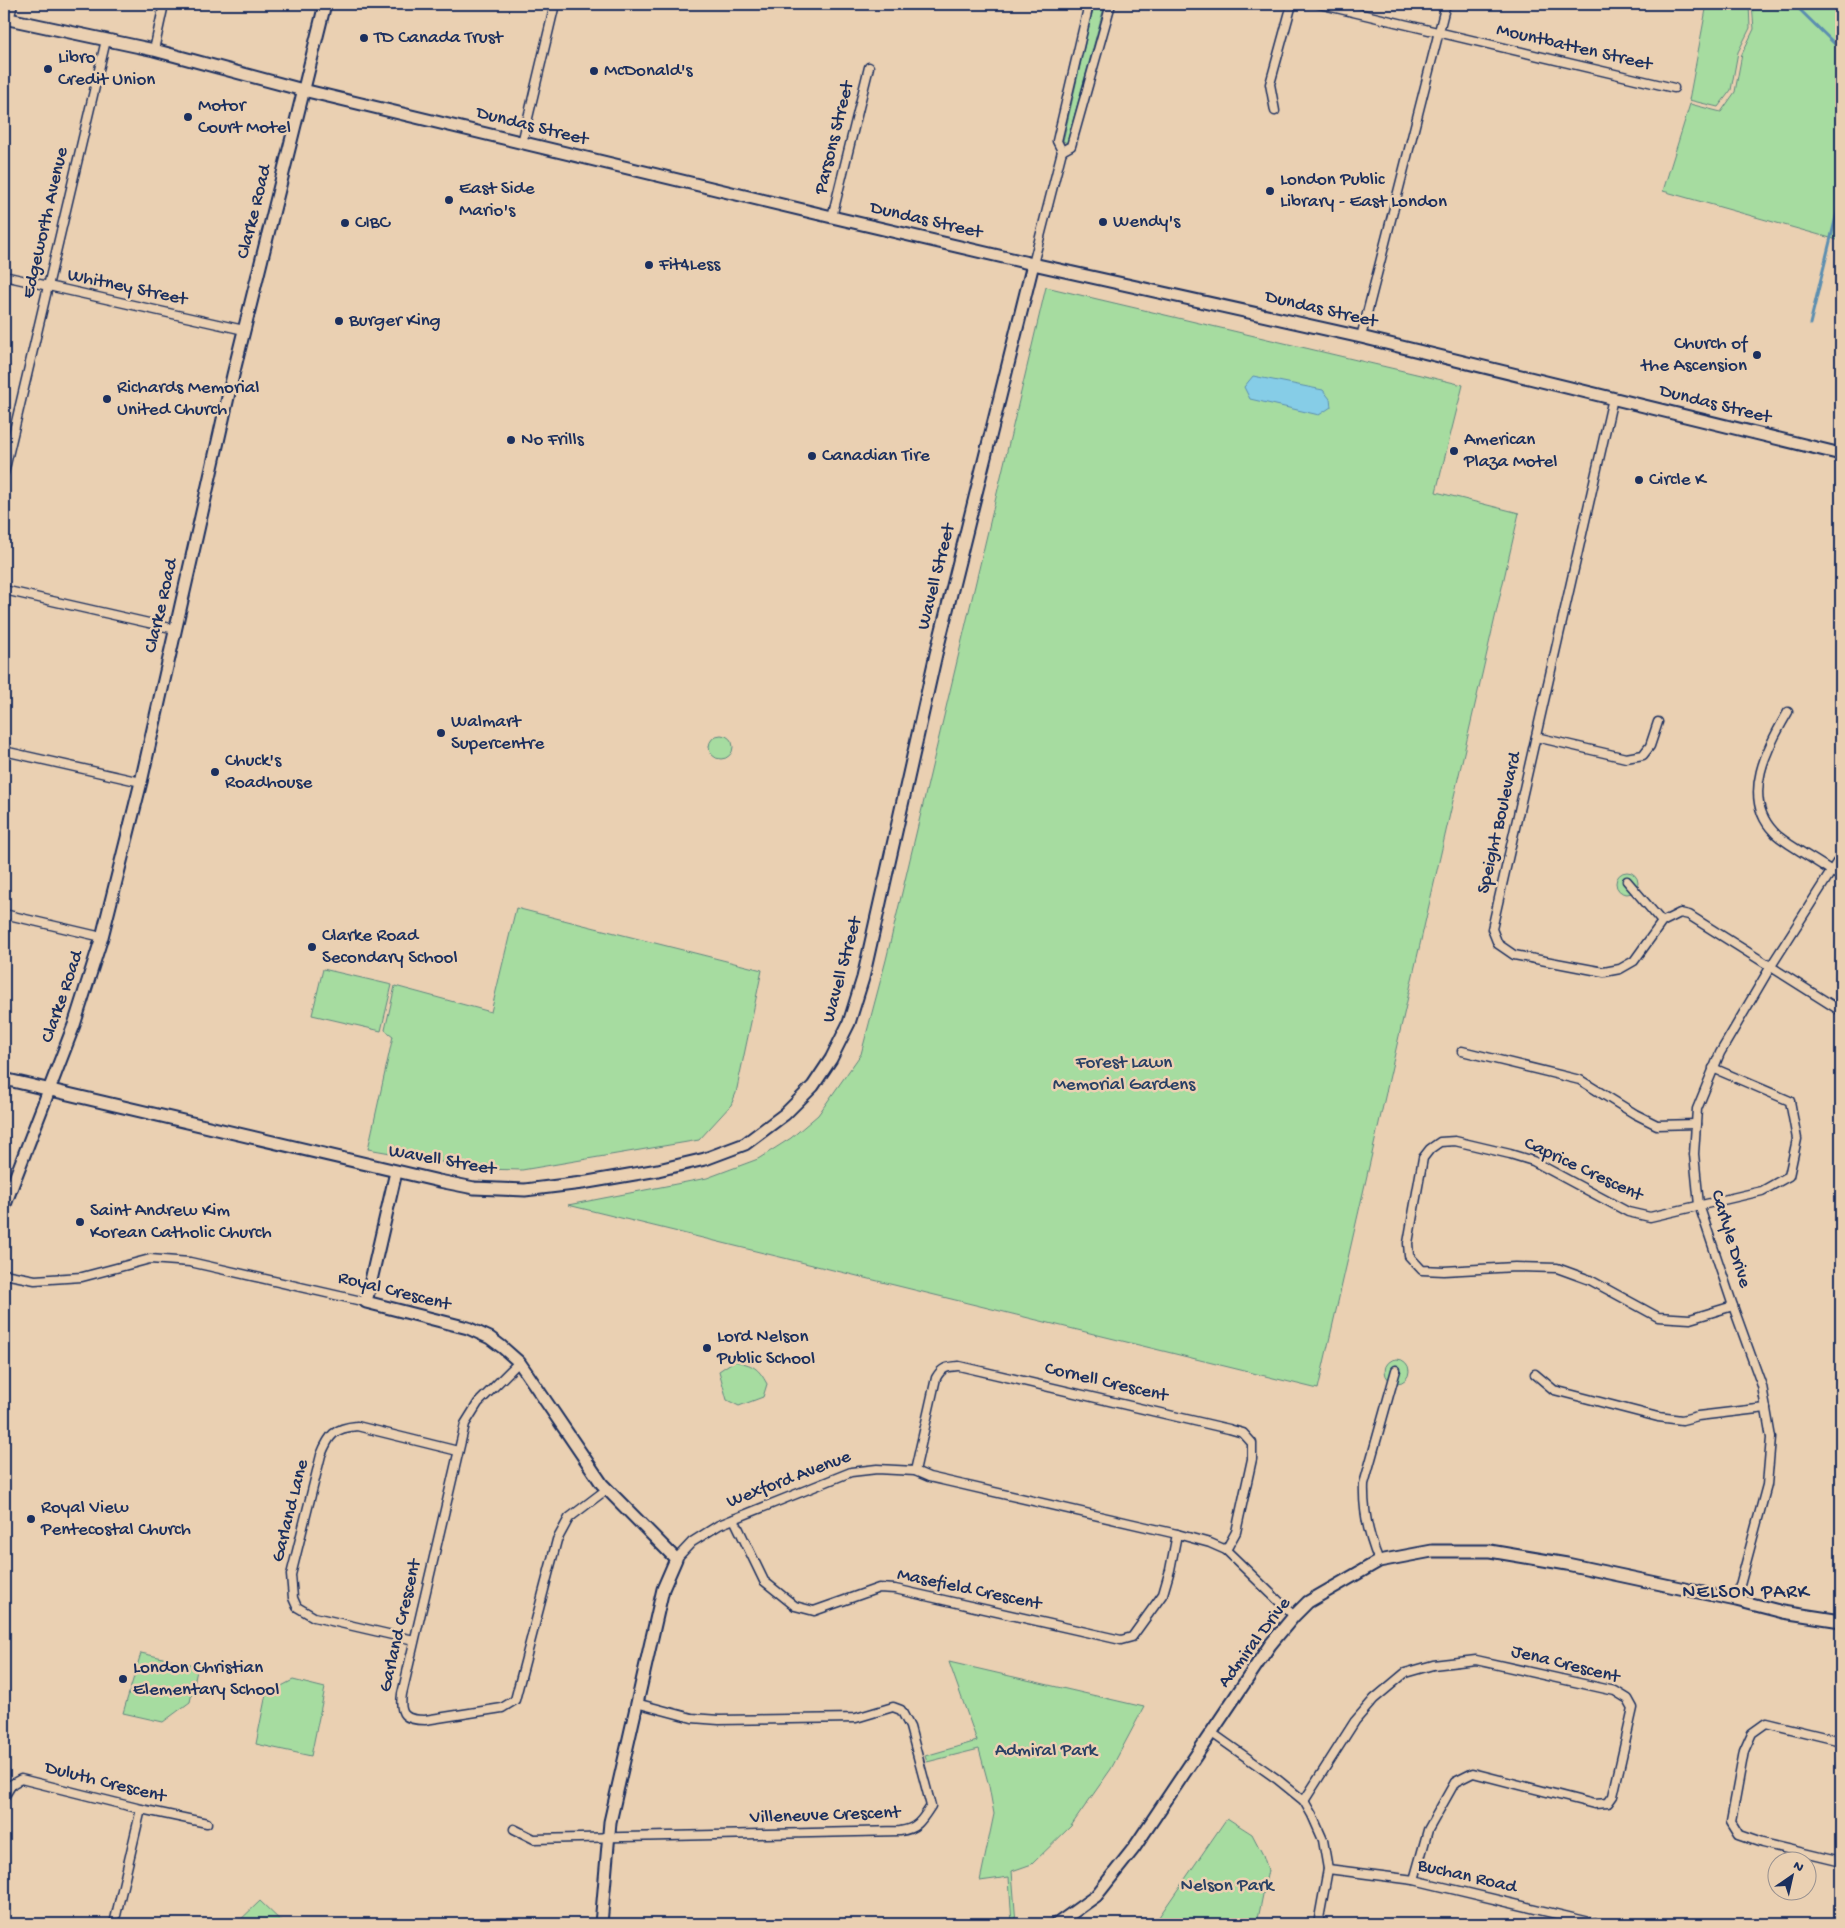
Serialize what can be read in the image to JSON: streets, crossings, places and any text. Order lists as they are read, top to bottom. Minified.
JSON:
{"streets":{"street":["Mountbatten Street","Dundas Street","Parsons Street","Clarke Road","Edgeworth Avenue","Whitney Street","Wavell Street","Speight Boulevard","Caprice Crescent","Carlyle Drive","Royal Crescent","Cornell Crescent","Wexford Avenue","Garland Lane","Masefield Crescent","Garland Crescent","Admiral Drive","Jena Crescent","Duluth Crescent","Villeneuve Crescent","Buchan Road"]},"crossings":[["Dundas Street","Parsons Street"],["Dundas Street","Clarke Road"],["Dundas Street","Edgeworth Avenue"],["Dundas Street","Wavell Street"],["Dundas Street","Speight Boulevard"],["Clarke Road","Whitney Street"],["Clarke Road","Wavell Street"],["Edgeworth Avenue","Whitney Street"],["Caprice Crescent","Carlyle Drive"],["Carlyle Drive","Admiral Drive"],["Royal Crescent","Wexford Avenue"],["Royal Crescent","Garland Crescent"],["Cornell Crescent","Wexford Avenue"],["Wexford Avenue","Masefield Crescent"],["Wexford Avenue","Admiral Drive"],["Wexford Avenue","Villeneuve Crescent"],["Garland Lane","Garland Crescent"],["Jena Crescent","Buchan Road"]],"districts":["NELSON PARK"],"parks":["Forest Lawn Memorial Gardens","Admiral Park","Nelson Park"],"places":["TD Canada Trust","Libro Credit Union","McDonald's","Motor Court Motel","London Public Library - East London","East Side Mario's","Wendy's","CIBC","Fit4Less","Burger King","Church of the Ascension","Richards Memorial United Church","No Frills","American Plaza Motel","Canadian Tire","Circle K","Walmart Supercentre","Chuck's Roadhouse","Clarke Road Secondary School","Saint Andrew Kim Korean Catholic Church","Lord Nelson Public School","Royal View Pentecostal Church","London Christian Elementary School"],"north":"top right"}
